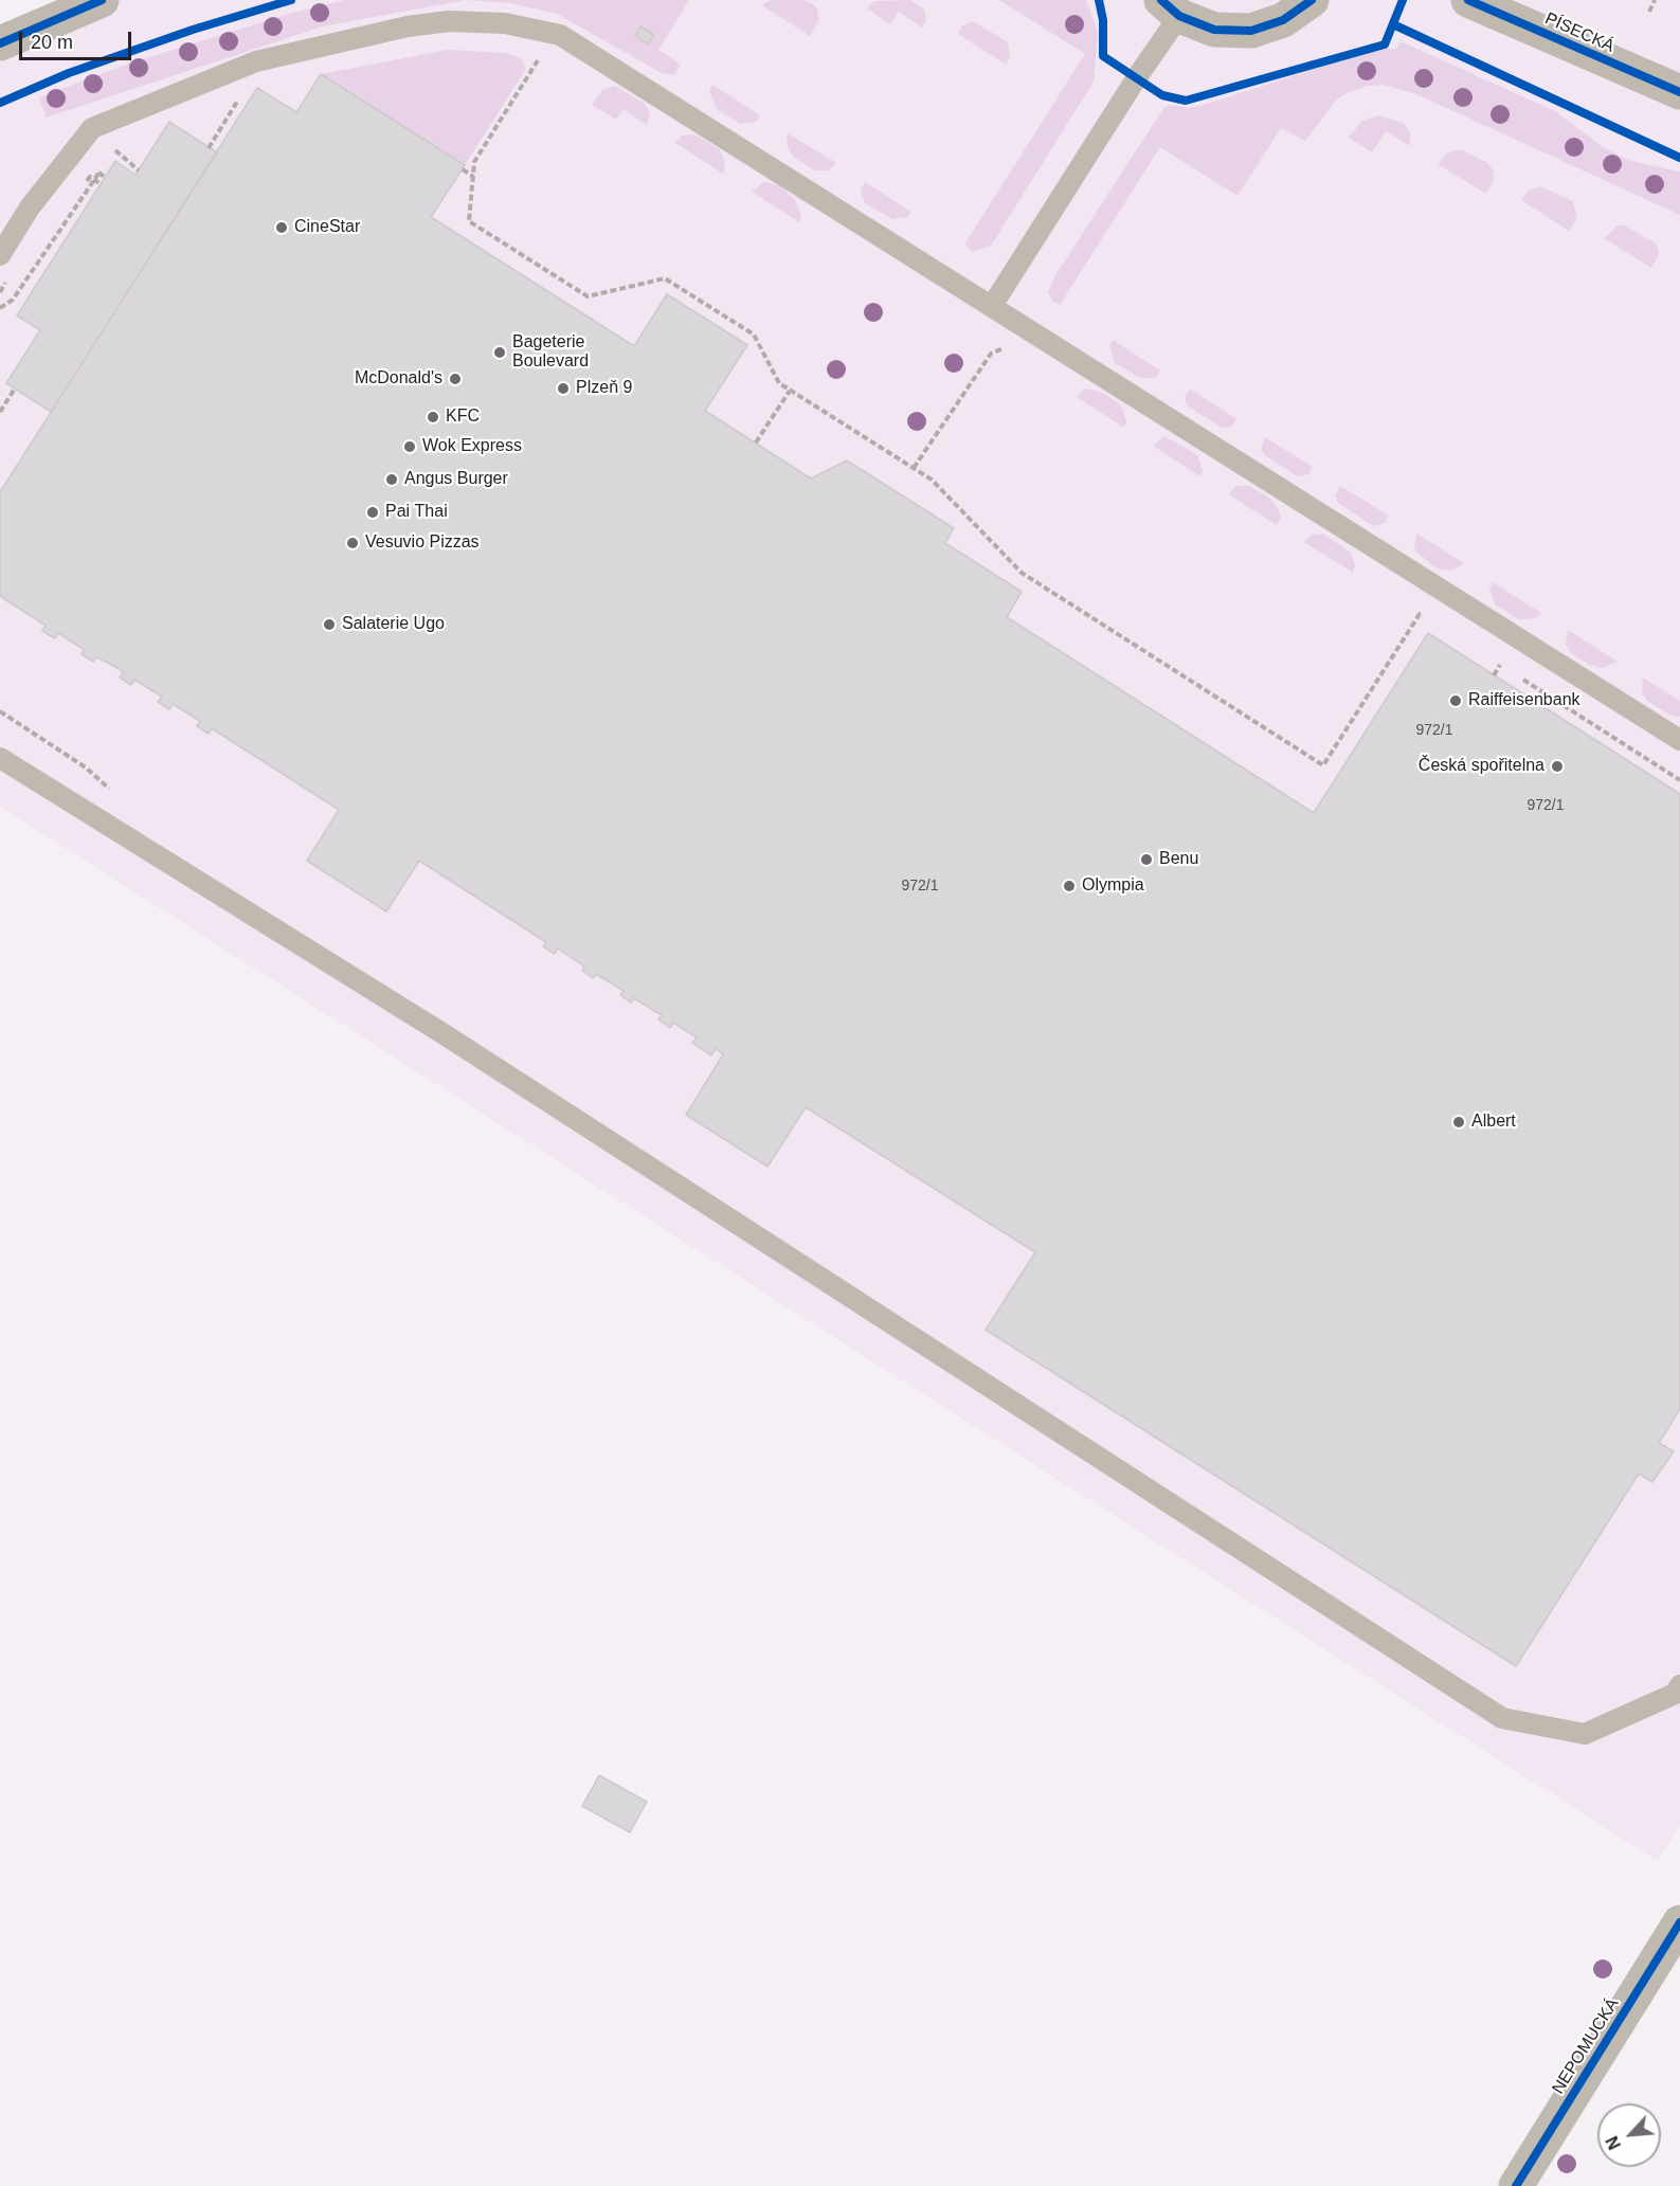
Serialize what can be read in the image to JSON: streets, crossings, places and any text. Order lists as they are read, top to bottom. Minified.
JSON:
{"streets":{"street":["PÍSECKÁ","NEPOMUCKÁ"]},"places":["CineStar","Bageterie Boulevard","McDonald's","Plzeň 9","KFC","Wok Express","Angus Burger","Pai Thai","Vesuvio Pizzas","Salaterie Ugo","Raiffeisenbank","Česká spořitelna","Benu","Olympia","Albert"],"house_numbers":["972/1","972/1","972/1"],"scale_bar":"20 m","north":"bottom left"}
